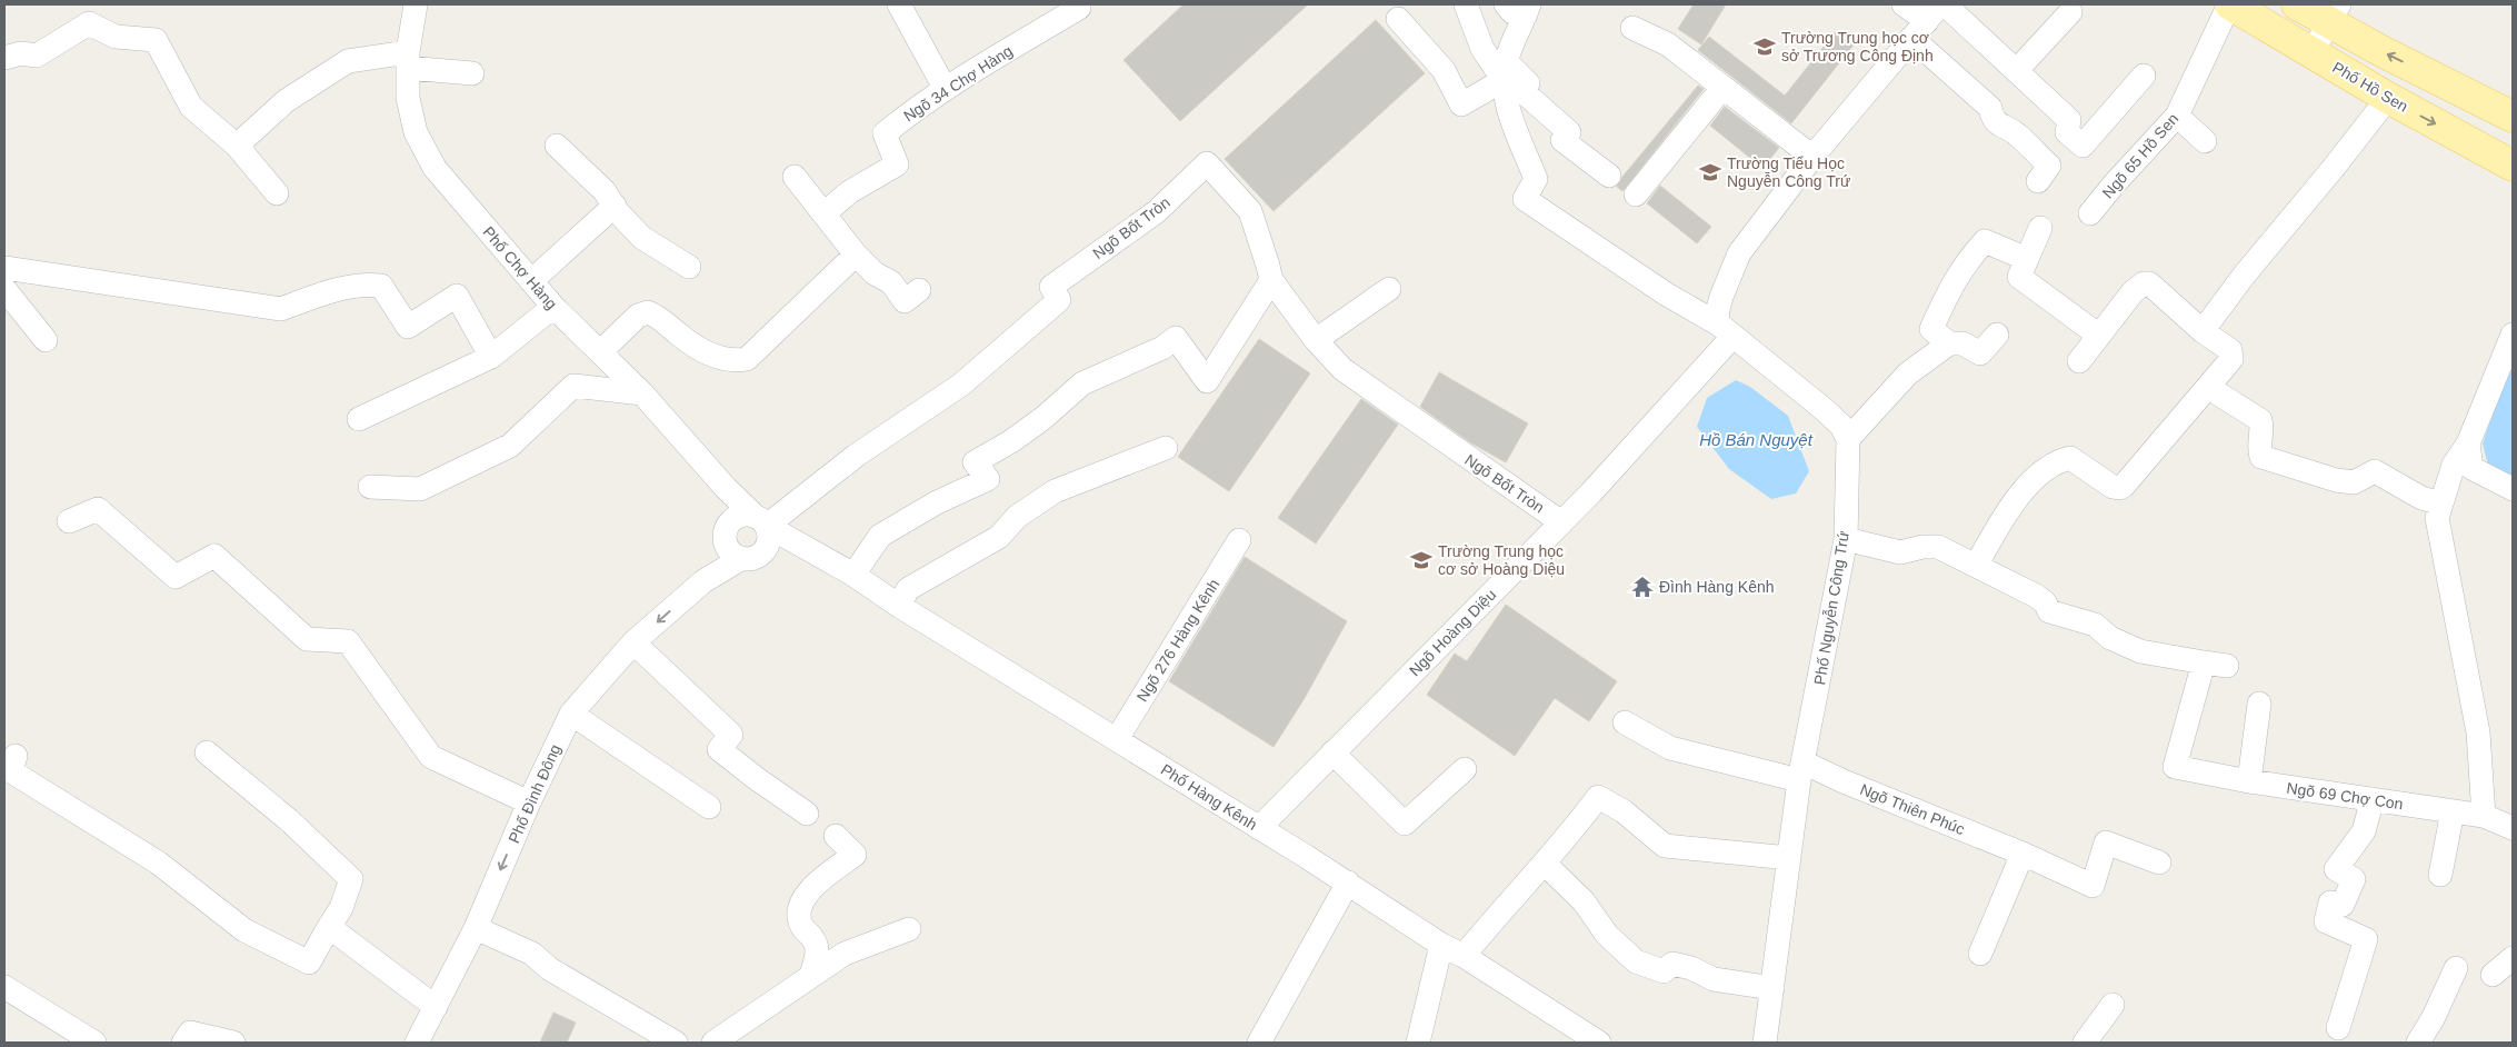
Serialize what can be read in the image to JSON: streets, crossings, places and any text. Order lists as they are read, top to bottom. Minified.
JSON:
{"streets":{"main road":["Phố Hồ Sen"],"street":["Ngõ 34 Chợ Hàng","Ngõ 65 Hồ Sen","Ngõ Bốt Tròn","Phố Chợ Hàng","Phố Nguyễn Công Trứ","Ngõ Hoàng Diệu","Ngõ 276 Hàng Kênh","Phố Đình Đông","Ngõ 69 Chợ Con","Phố Hàng Kênh","Ngõ Thiên Phúc"]},"crossings":[["Phố Hồ Sen","Ngõ 65 Hồ Sen"],["Ngõ Bốt Tròn","Phố Chợ Hàng"],["Ngõ Bốt Tròn","Ngõ Hoàng Diệu"],["Ngõ Bốt Tròn","Phố Hàng Kênh"],["Phố Chợ Hàng","Phố Hàng Kênh"],["Phố Nguyễn Công Trứ","Ngõ Thiên Phúc"],["Ngõ Hoàng Diệu","Phố Hàng Kênh"],["Ngõ 276 Hàng Kênh","Phố Hàng Kênh"],["Phố Đình Đông","Phố Hàng Kênh"]],"one_way":["Phố Đình Đông"],"water":["Hồ Bán Nguyệt"],"places":{"school or university":["Trường Trung học cơ sở Trương Công Định","Trường Tiểu Học Nguyễn Công Trứ","Trường Trung học cơ sở Hoàng Diệu"],"temple":["Đình Hàng Kênh"]}}
